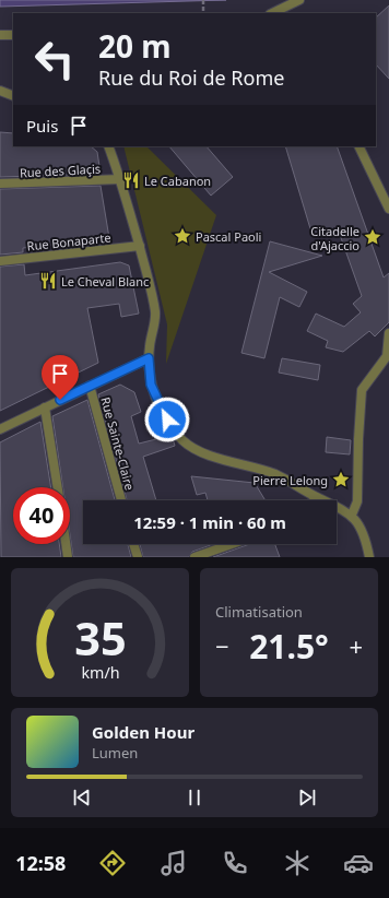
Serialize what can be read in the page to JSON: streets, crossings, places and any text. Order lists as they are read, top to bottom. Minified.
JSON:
{"streets":{"street":["Rue des Glaçis","Rue Bonaparte","Rue Sainte-Claire"]},"places":{"restaurant":["Le Cabanon","Le Cheval Blanc"],"place":["Pascal Paoli","Citadelle d'Ajaccio","Pierre Lelong"]},"page":{"turn":["20 m","Rue du Roi de Rome"],"then":"Puis","limit":"40","trip":"12:59 · 1 min · 60 m","tile":"Climatisation","heat":["−","21.5°","+"],"song":["Golden Hour","Lumen"],"tabs":"12:58","gauge":["35","km/h"]}}
